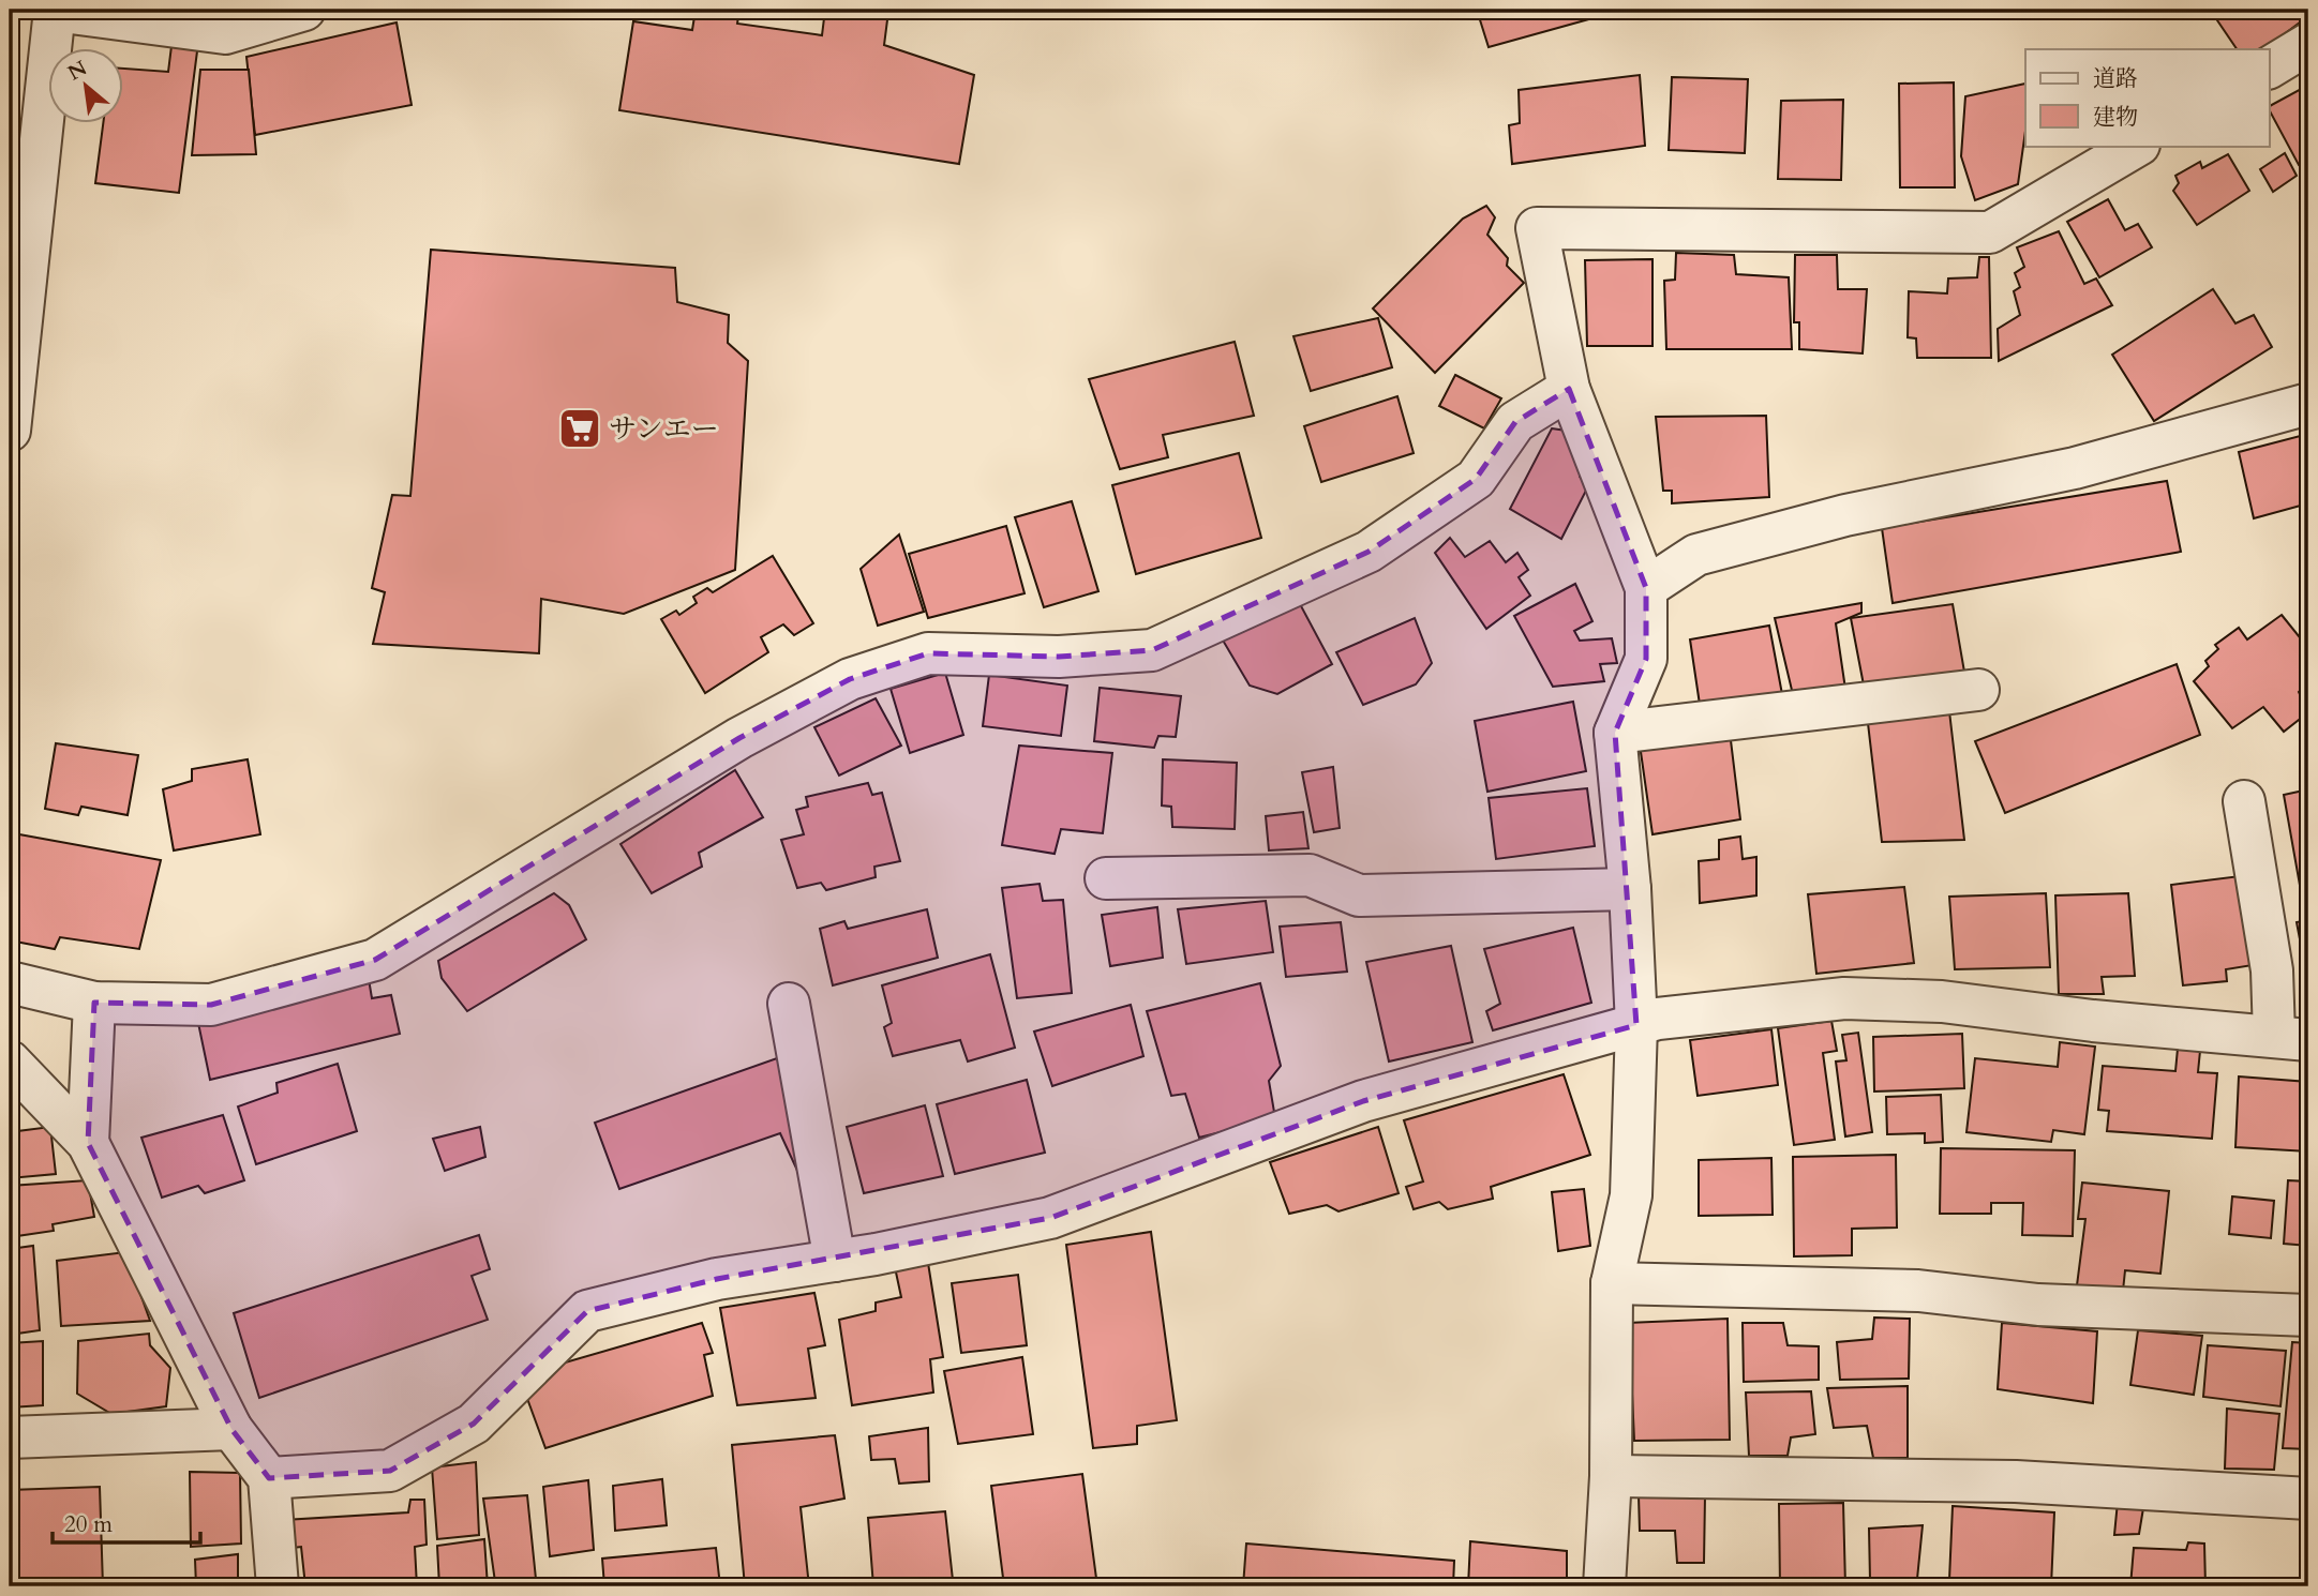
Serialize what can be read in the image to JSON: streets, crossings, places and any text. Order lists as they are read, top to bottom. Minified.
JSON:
{"places":{"supermarket":["サンエー"]},"legend":["道路","建物"],"scale_bar":"20 m","north":"top left"}
